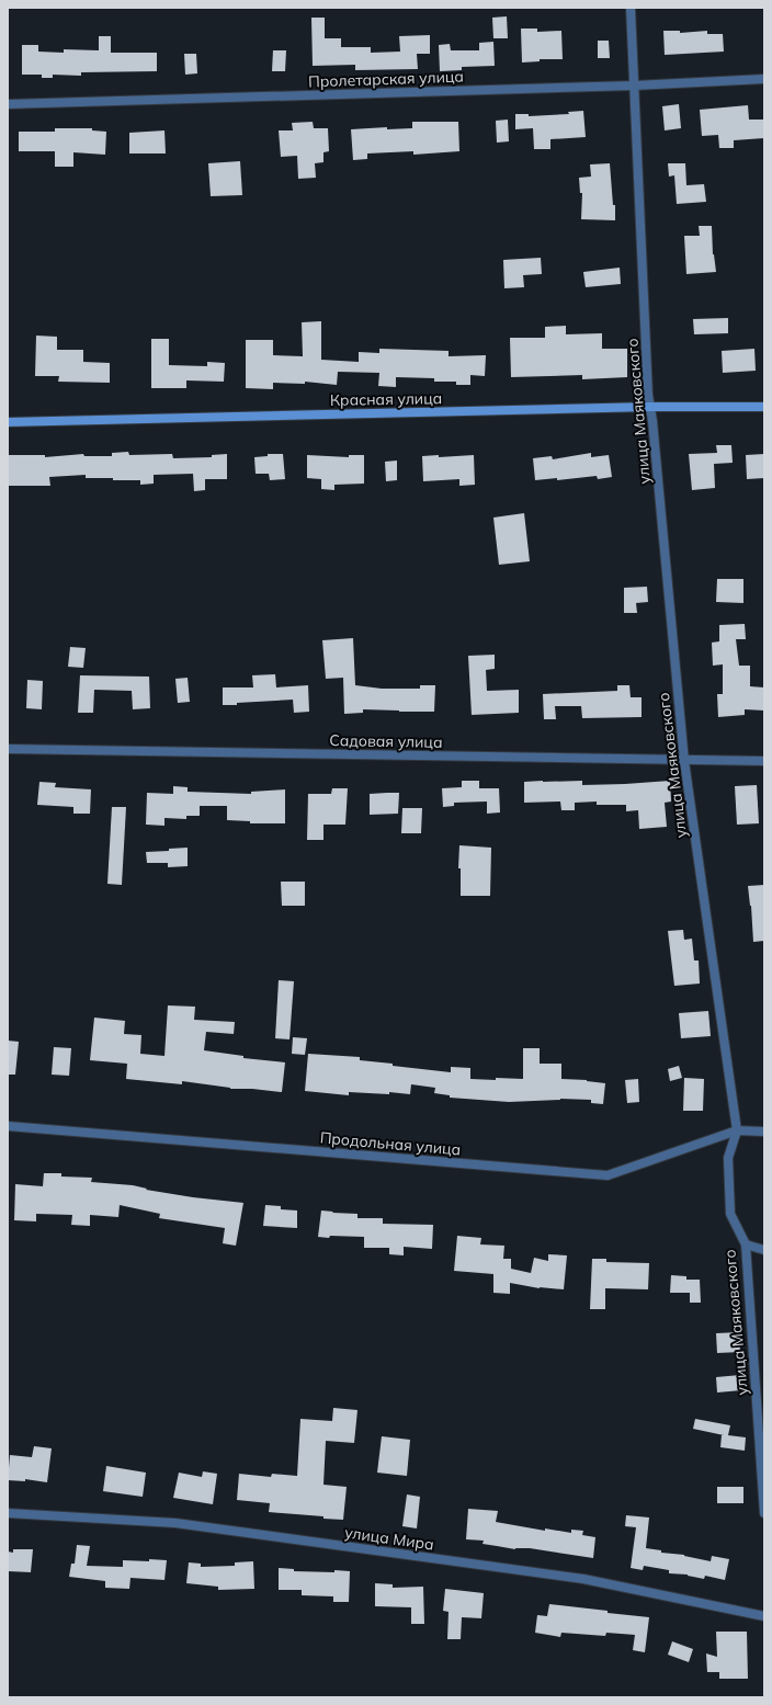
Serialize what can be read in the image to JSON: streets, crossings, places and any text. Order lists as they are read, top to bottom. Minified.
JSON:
{"streets":{"street":["Пролетарская улица","Красная улица","улица Маяковского","Садовая улица","Продольная улица","улица Мира"]},"crossings":[["Пролетарская улица","улица Маяковского"],["Красная улица","улица Маяковского"],["улица Маяковского","Садовая улица"],["улица Маяковского","Продольная улица"]]}
